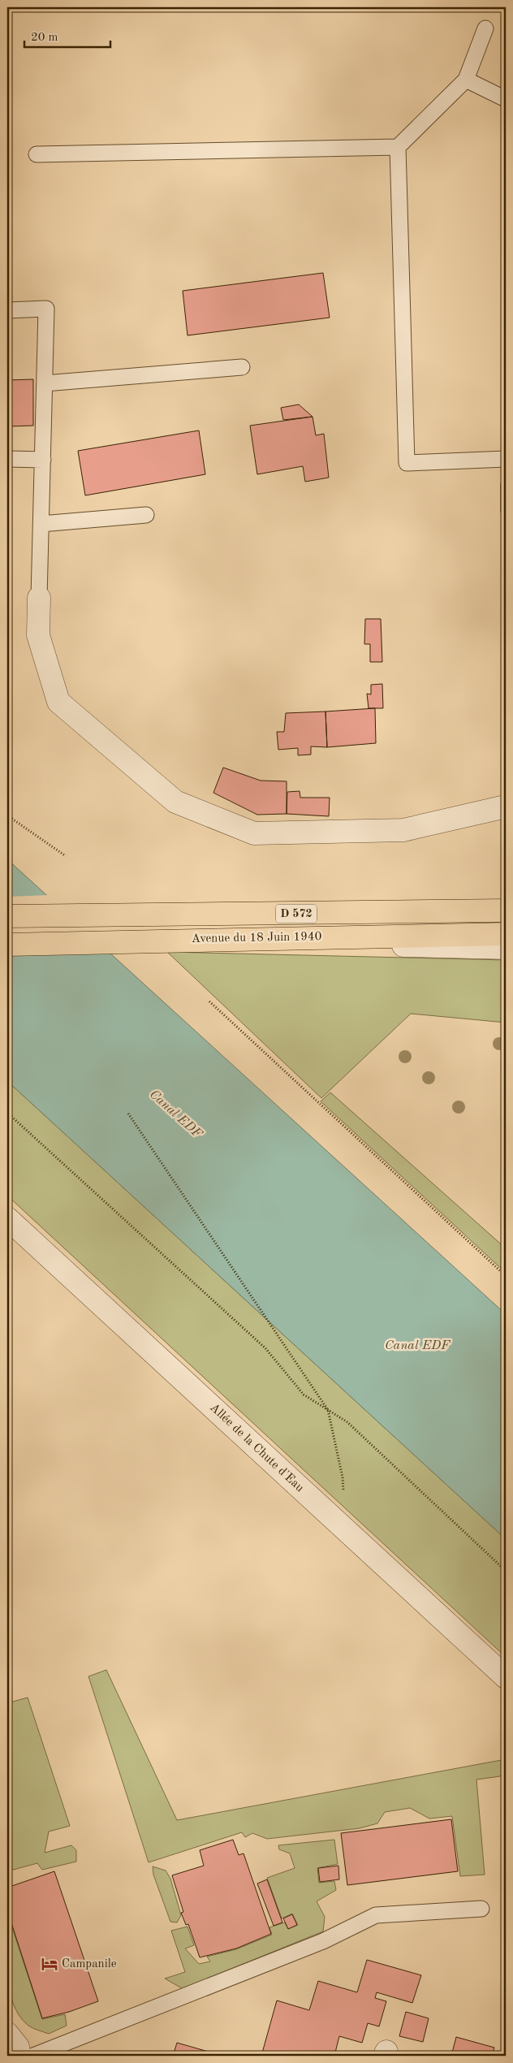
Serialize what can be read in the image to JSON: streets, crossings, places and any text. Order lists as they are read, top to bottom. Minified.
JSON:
{"streets":{"main road":["D 572","Avenue du 18 Juin 1940"],"street":["Allée de la Chute d'Eau"]},"water":["Canal EDF"],"places":{"hotel":["Campanile"]},"scale_bar":"20 m"}
